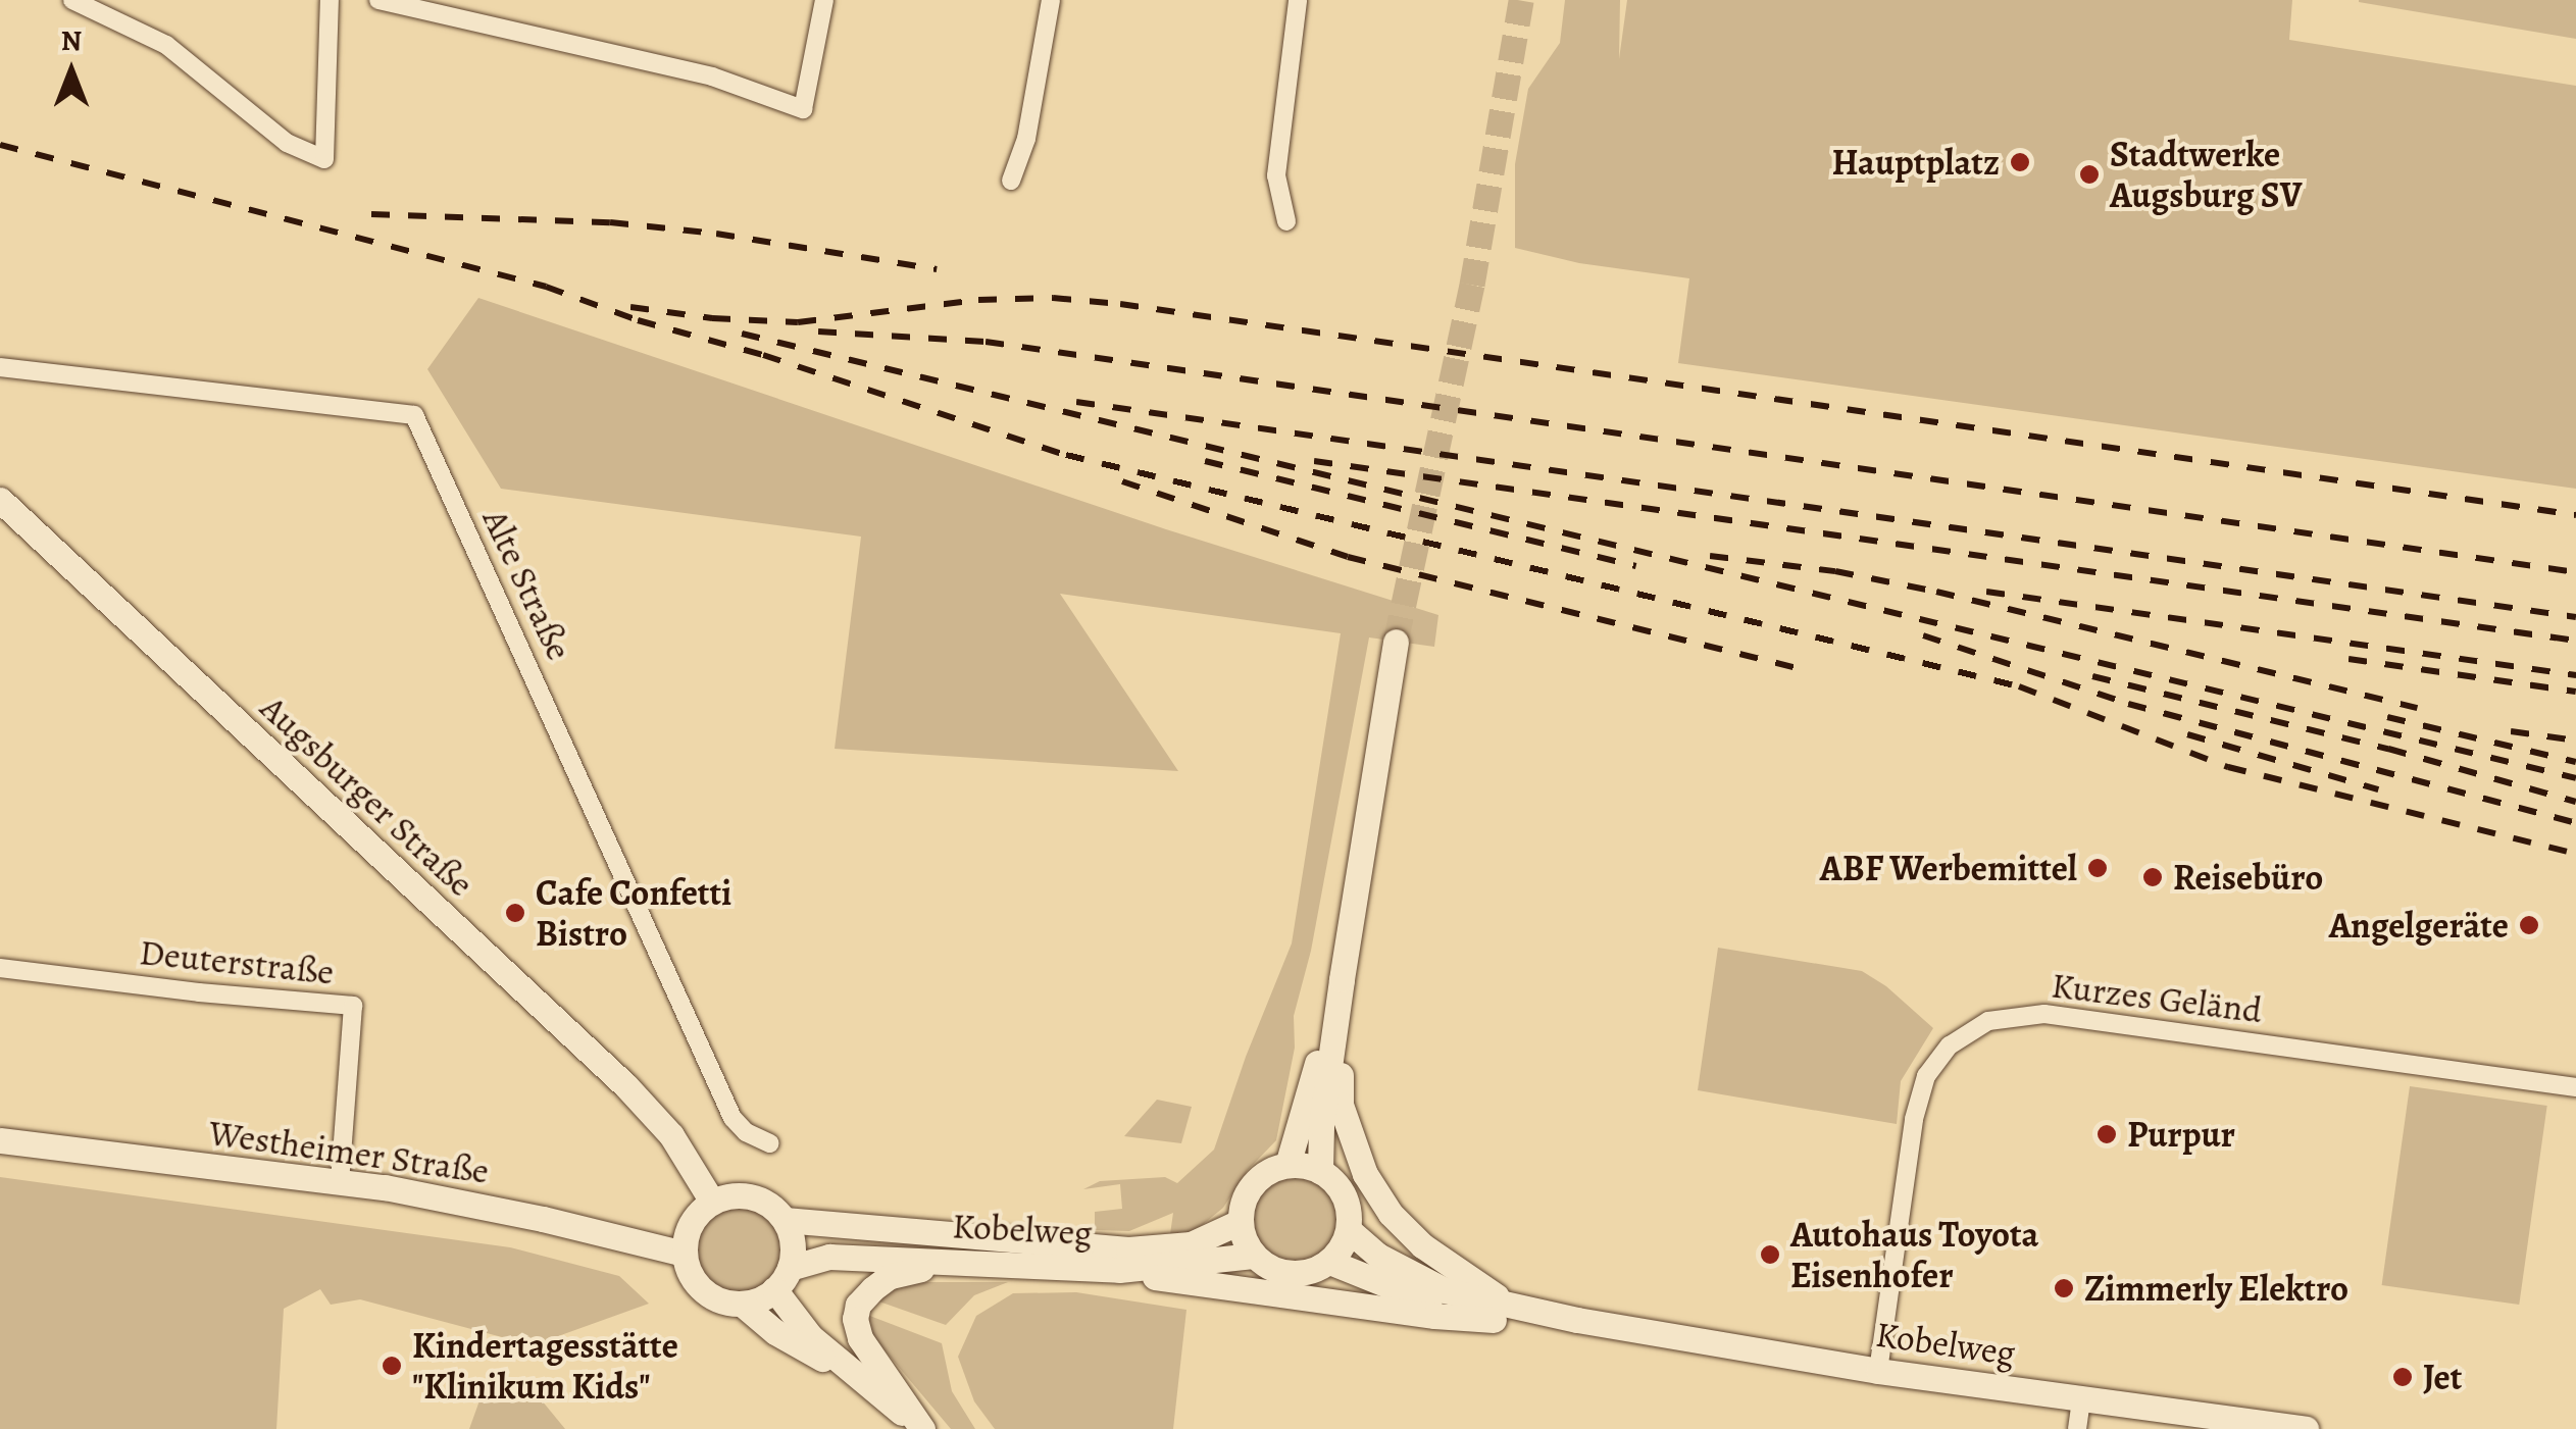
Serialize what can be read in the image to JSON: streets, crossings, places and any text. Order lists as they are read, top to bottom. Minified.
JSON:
{"streets":{"main road":["Augsburger Straße","Westheimer Straße","Kobelweg"],"street":["Alte Straße","Deuterstraße","Kurzes Geländ"]},"crossings":[["Augsburger Straße","Westheimer Straße"],["Augsburger Straße","Kobelweg"],["Deuterstraße","Westheimer Straße"],["Kurzes Geländ","Kobelweg"],["Westheimer Straße","Kobelweg"]],"places":["Hauptplatz","Stadtwerke Augsburg SV","ABF Werbemittel","Reisebüro","Cafe Confetti Bistro","Angelgeräte","Purpur","Autohaus Toyota Eisenhofer","Zimmerly Elektro","Kindertagesstätte \"Klinikum Kids\"","Jet"],"north":"top"}
